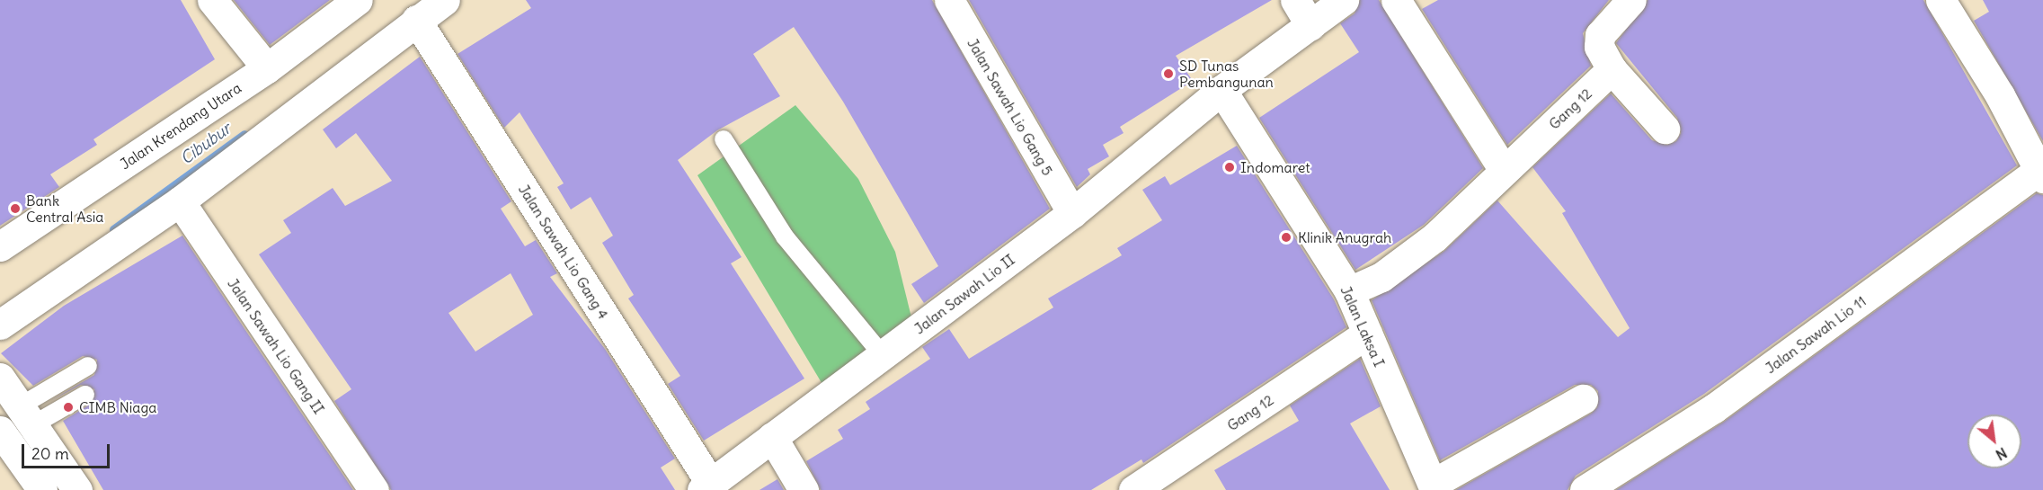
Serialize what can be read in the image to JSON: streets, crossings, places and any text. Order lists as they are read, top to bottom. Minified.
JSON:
{"streets":{"street":["Jalan Sawah Lio Gang 5","Gang 12","Jalan Krendang Utara","Jalan Sawah Lio Gang 4","Jalan Sawah Lio II","Jalan Laksa I","Jalan Sawah Lio 11","Jalan Sawah Lio Gang II"]},"crossings":[["Jalan Sawah Lio Gang 5","Jalan Sawah Lio II"],["Gang 12","Jalan Laksa I"],["Jalan Sawah Lio Gang 4","Jalan Sawah Lio II"],["Jalan Sawah Lio II","Jalan Laksa I"]],"water":["Cibubur"],"places":["SD Tunas Pembangunan","Indomaret","Bank Central Asia","Klinik Anugrah","CIMB Niaga"],"scale_bar":"20 m","north":"bottom right"}
